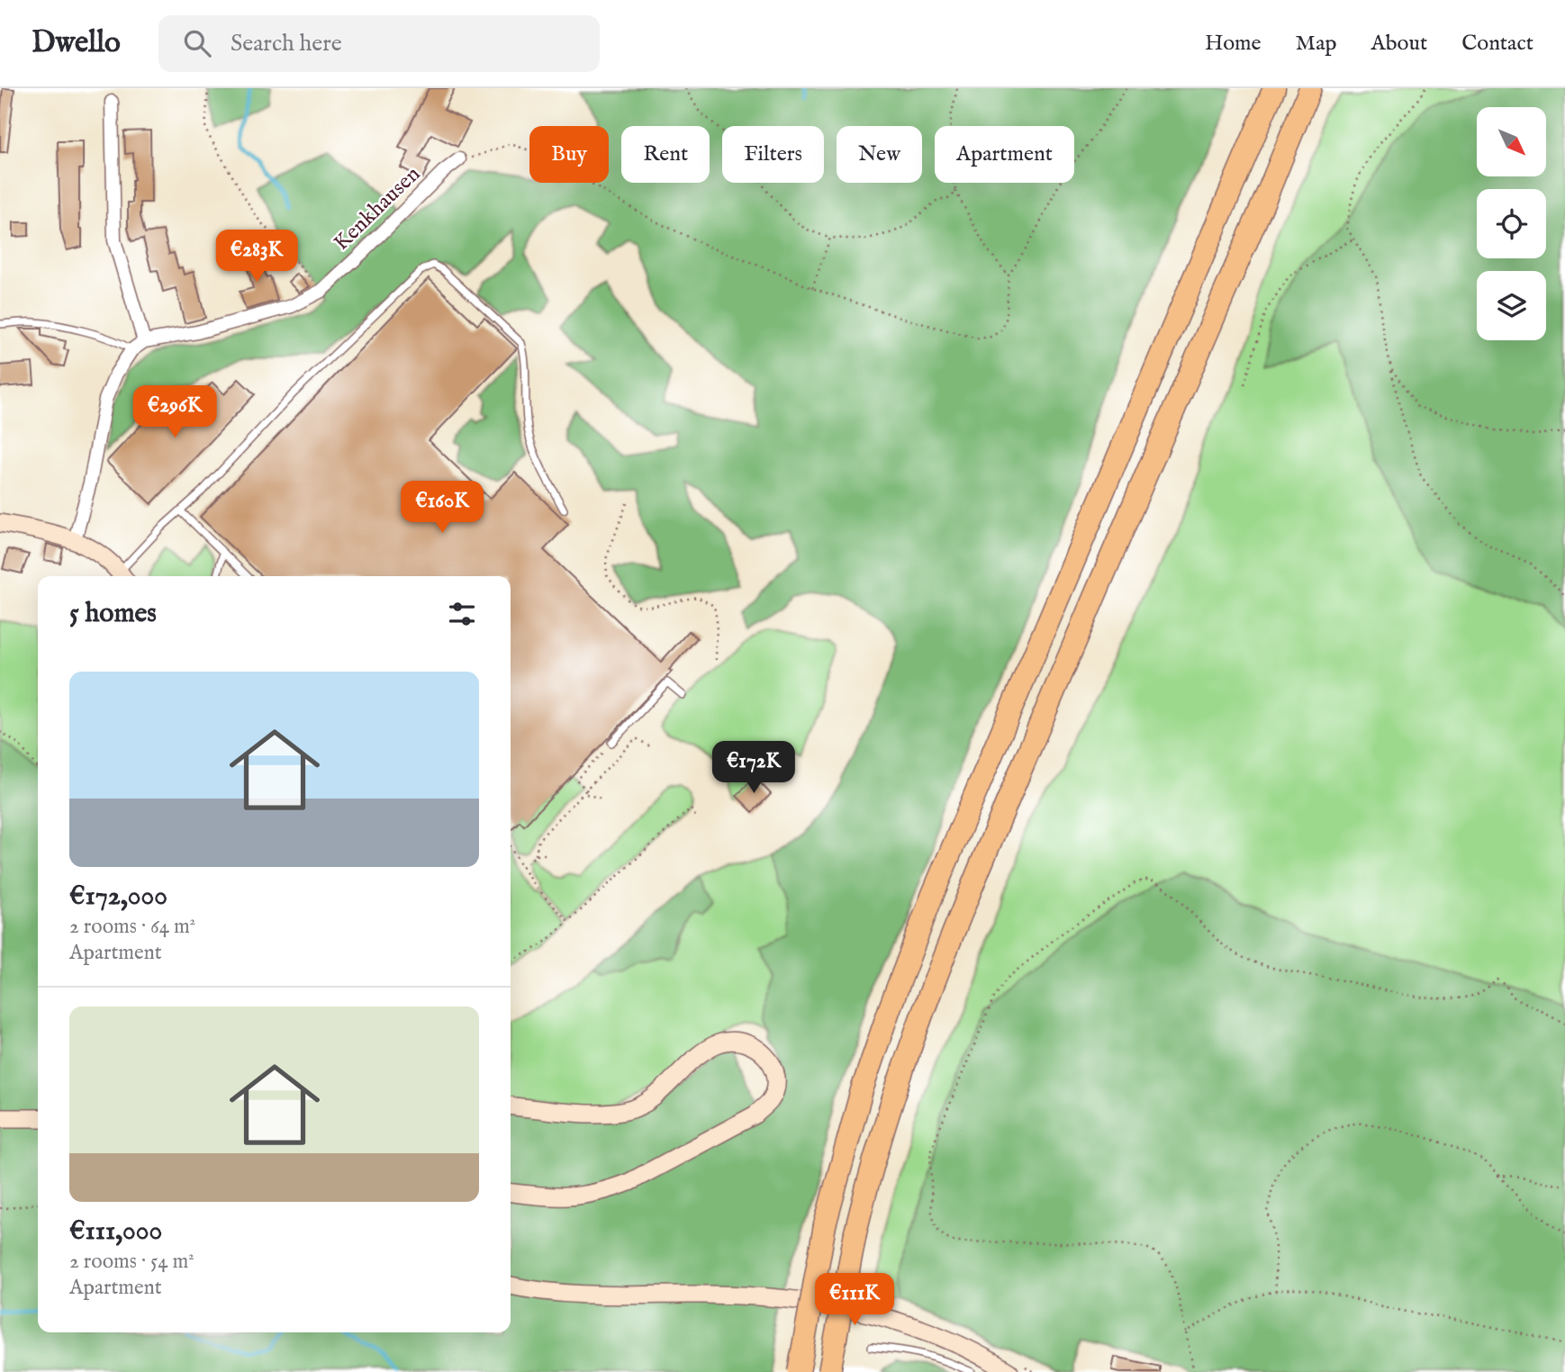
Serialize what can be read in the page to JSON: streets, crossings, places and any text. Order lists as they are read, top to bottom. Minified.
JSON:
{"streets":{"street":["Kenkhausen"]},"north":"bottom right","page":{"header":"Dwello","search":"Search here","nav":["Home","Map","About","Contact"],"chip":["Buy","Rent","Filters","New","Apartment"],"price":["€283K","€296K","€160K","€172K","€111K"],"heading":"5 homes","list":[{"name":"€172,000","note":"2 rooms · 64 m² · Apartment"},{"name":"€111,000","note":"2 rooms · 54 m² · Apartment"}]}}
